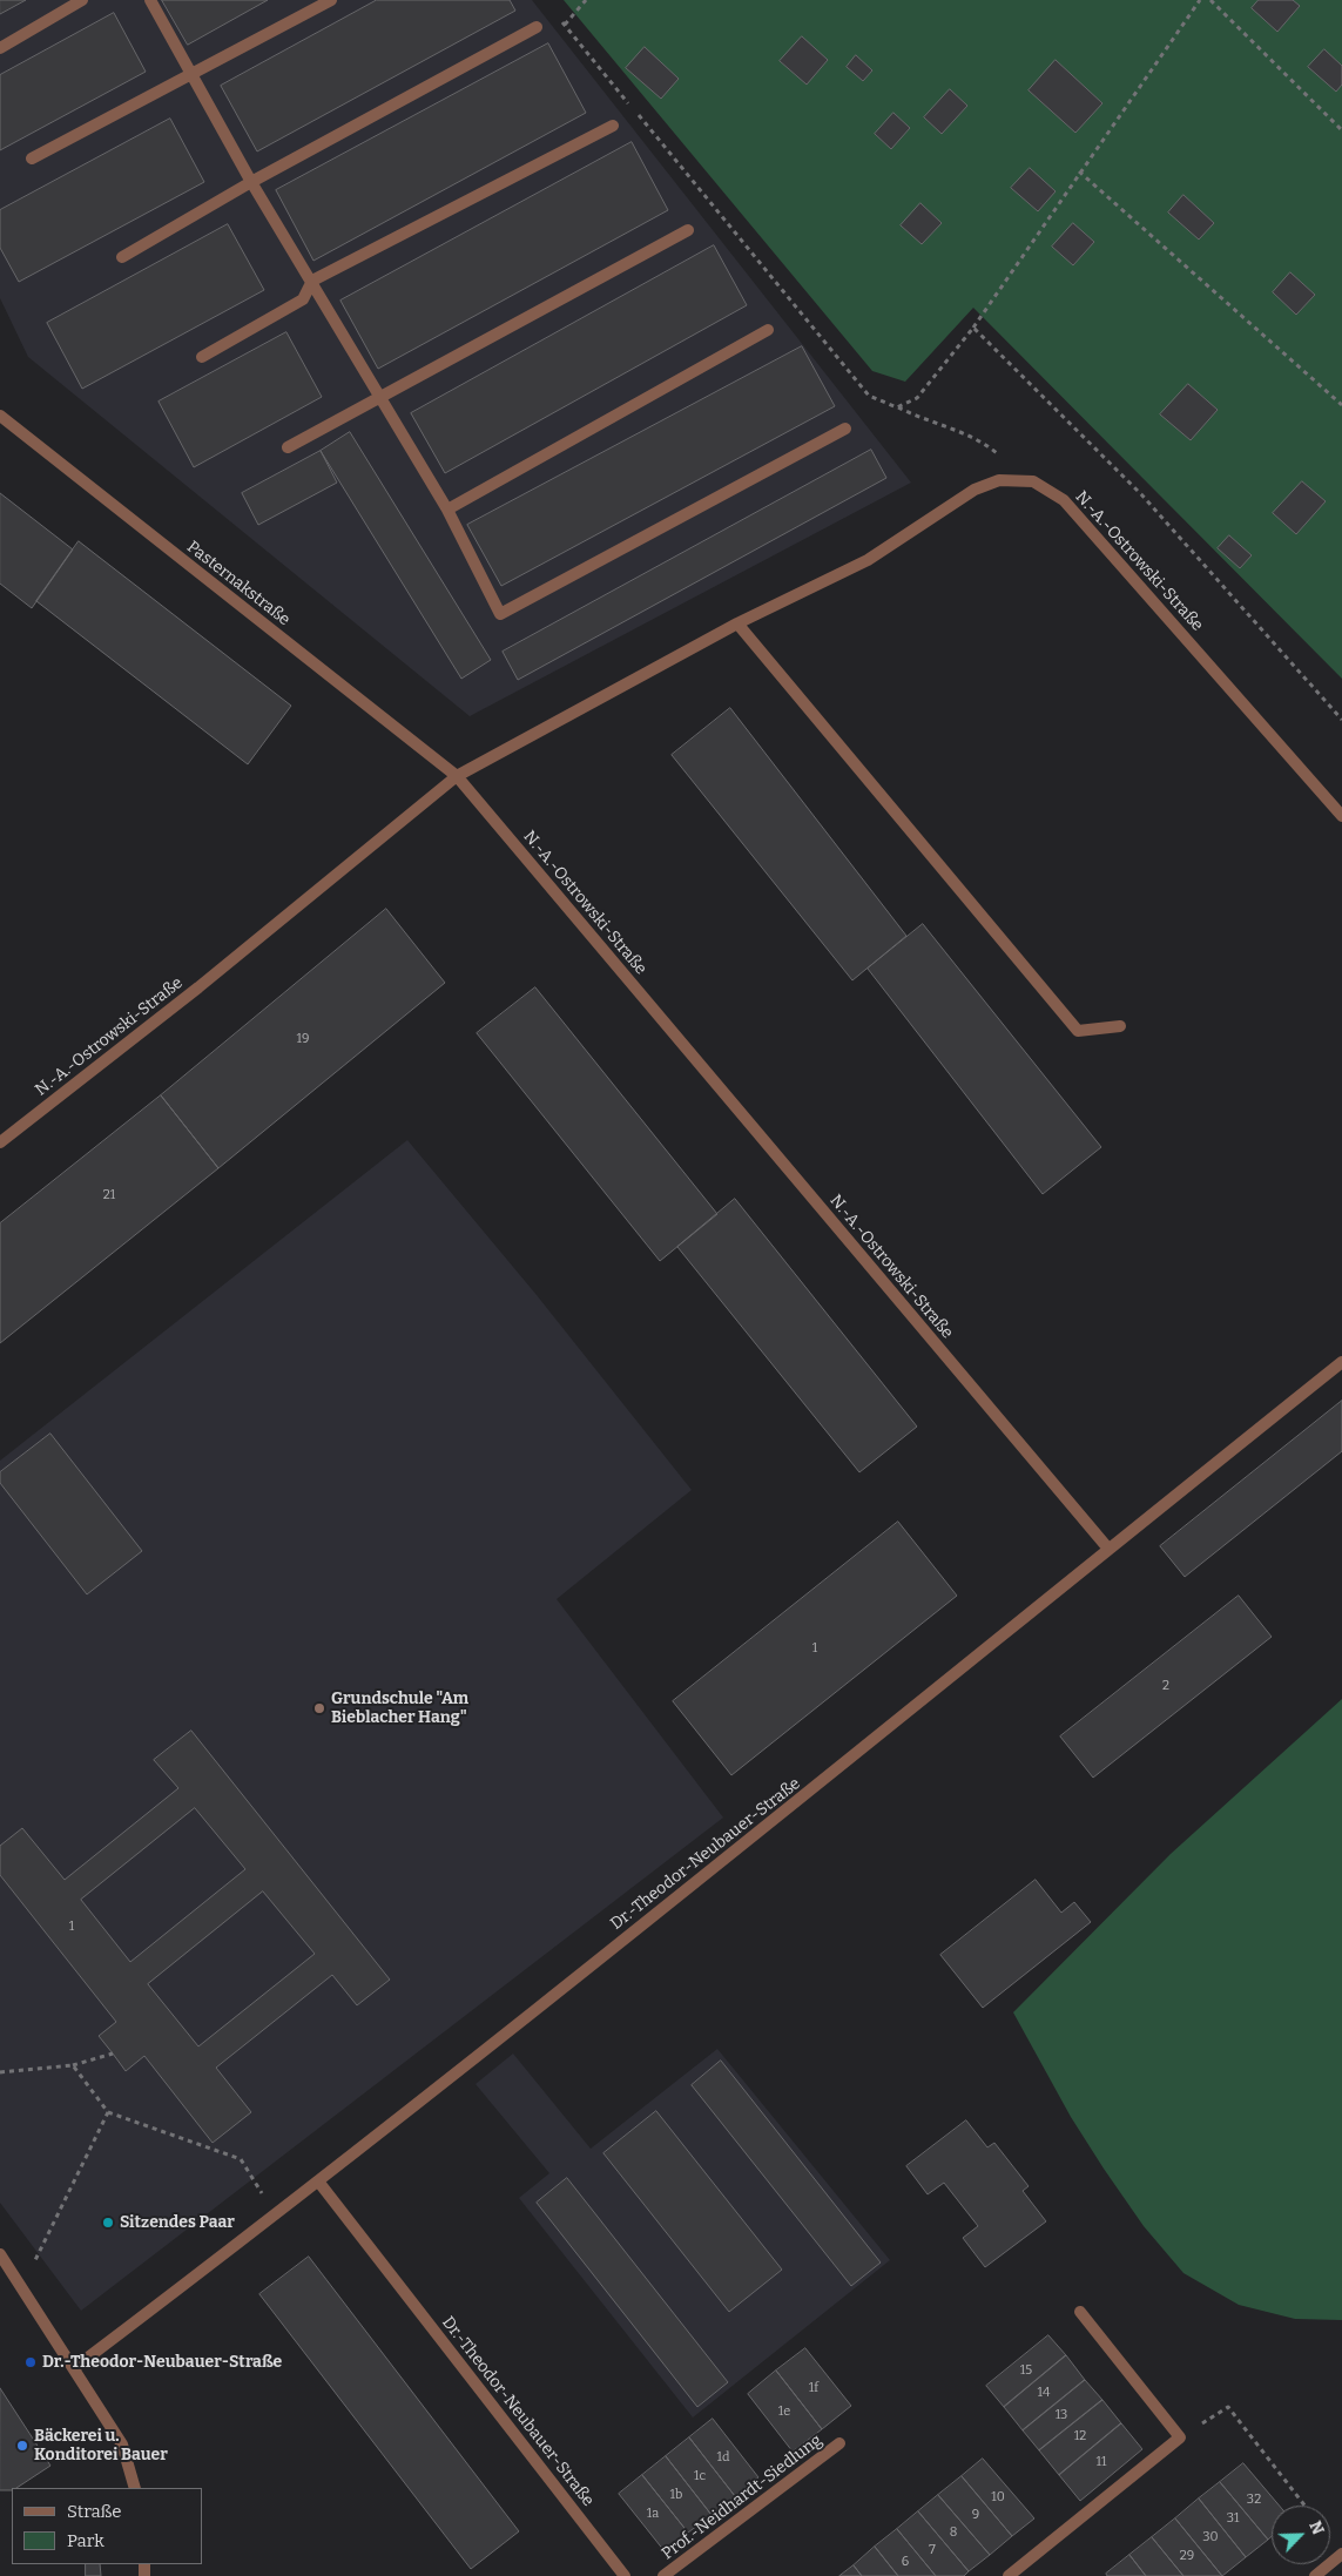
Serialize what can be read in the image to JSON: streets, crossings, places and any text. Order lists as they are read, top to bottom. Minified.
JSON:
{"streets":{"street":["N.-A.-Ostrowski-Straße","Pasternakstraße","Dr.-Theodor-Neubauer-Straße","Prof.-Neidhardt-Siedlung"]},"crossings":[["N.-A.-Ostrowski-Straße","Pasternakstraße"],["N.-A.-Ostrowski-Straße","Dr.-Theodor-Neubauer-Straße"]],"places":["Grundschule \"Am Bieblacher Hang\"","Sitzendes Paar","Dr.-Theodor-Neubauer-Straße","Bäckerei u. Konditorei Bauer"],"house_numbers":["19","21","1","2","1","15","1f","14","1e","13","12","1d","11","1c","1b","10","32","1a","9","31","8","30","7","29","6"],"legend":["Straße","Park"],"north":"top right"}
